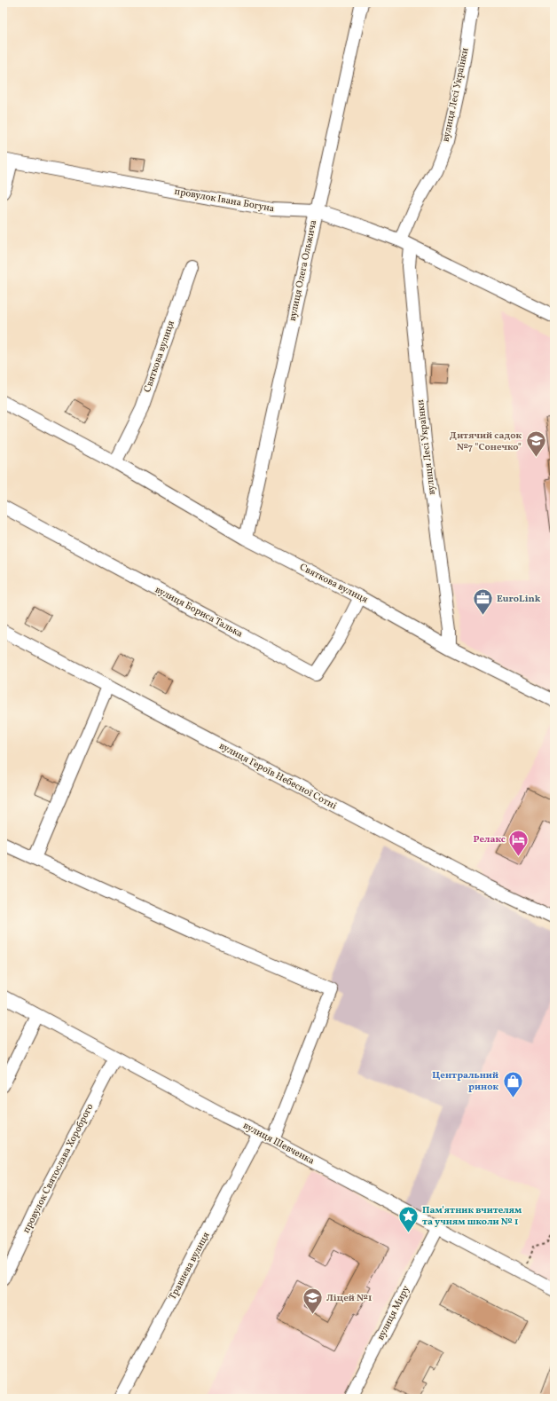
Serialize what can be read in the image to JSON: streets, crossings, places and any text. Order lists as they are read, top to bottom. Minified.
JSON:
{"streets":{"street":["вулиця Лесі Українки","провулок Івана Богуна","вулиця Олега Ольжича","Святкова вулиця","вулиця Бориса Талька","вулиця Героїв Небесної Сотні","вулиця Шевченка","провулок Святослава Хороброго","Травнева вулиця","вулиця Миру"]},"crossings":[["вулиця Лесі Українки","провулок Івана Богуна"],["вулиця Лесі Українки","Святкова вулиця"],["провулок Івана Богуна","вулиця Олега Ольжича"],["вулиця Олега Ольжича","Святкова вулиця"],["Святкова вулиця","вулиця Бориса Талька"],["вулиця Шевченка","провулок Святослава Хороброго"],["вулиця Шевченка","Травнева вулиця"],["вулиця Шевченка","вулиця Миру"]],"places":{"school or university":["Дитячий садок №7 \"Сонечко\"","Ліцей №1"],"office":["EuroLink"],"hotel":["Релакс"],"shop":["Центральний ринок"],"place":["Пам'ятник вчителям та учням школи № 1"]}}
